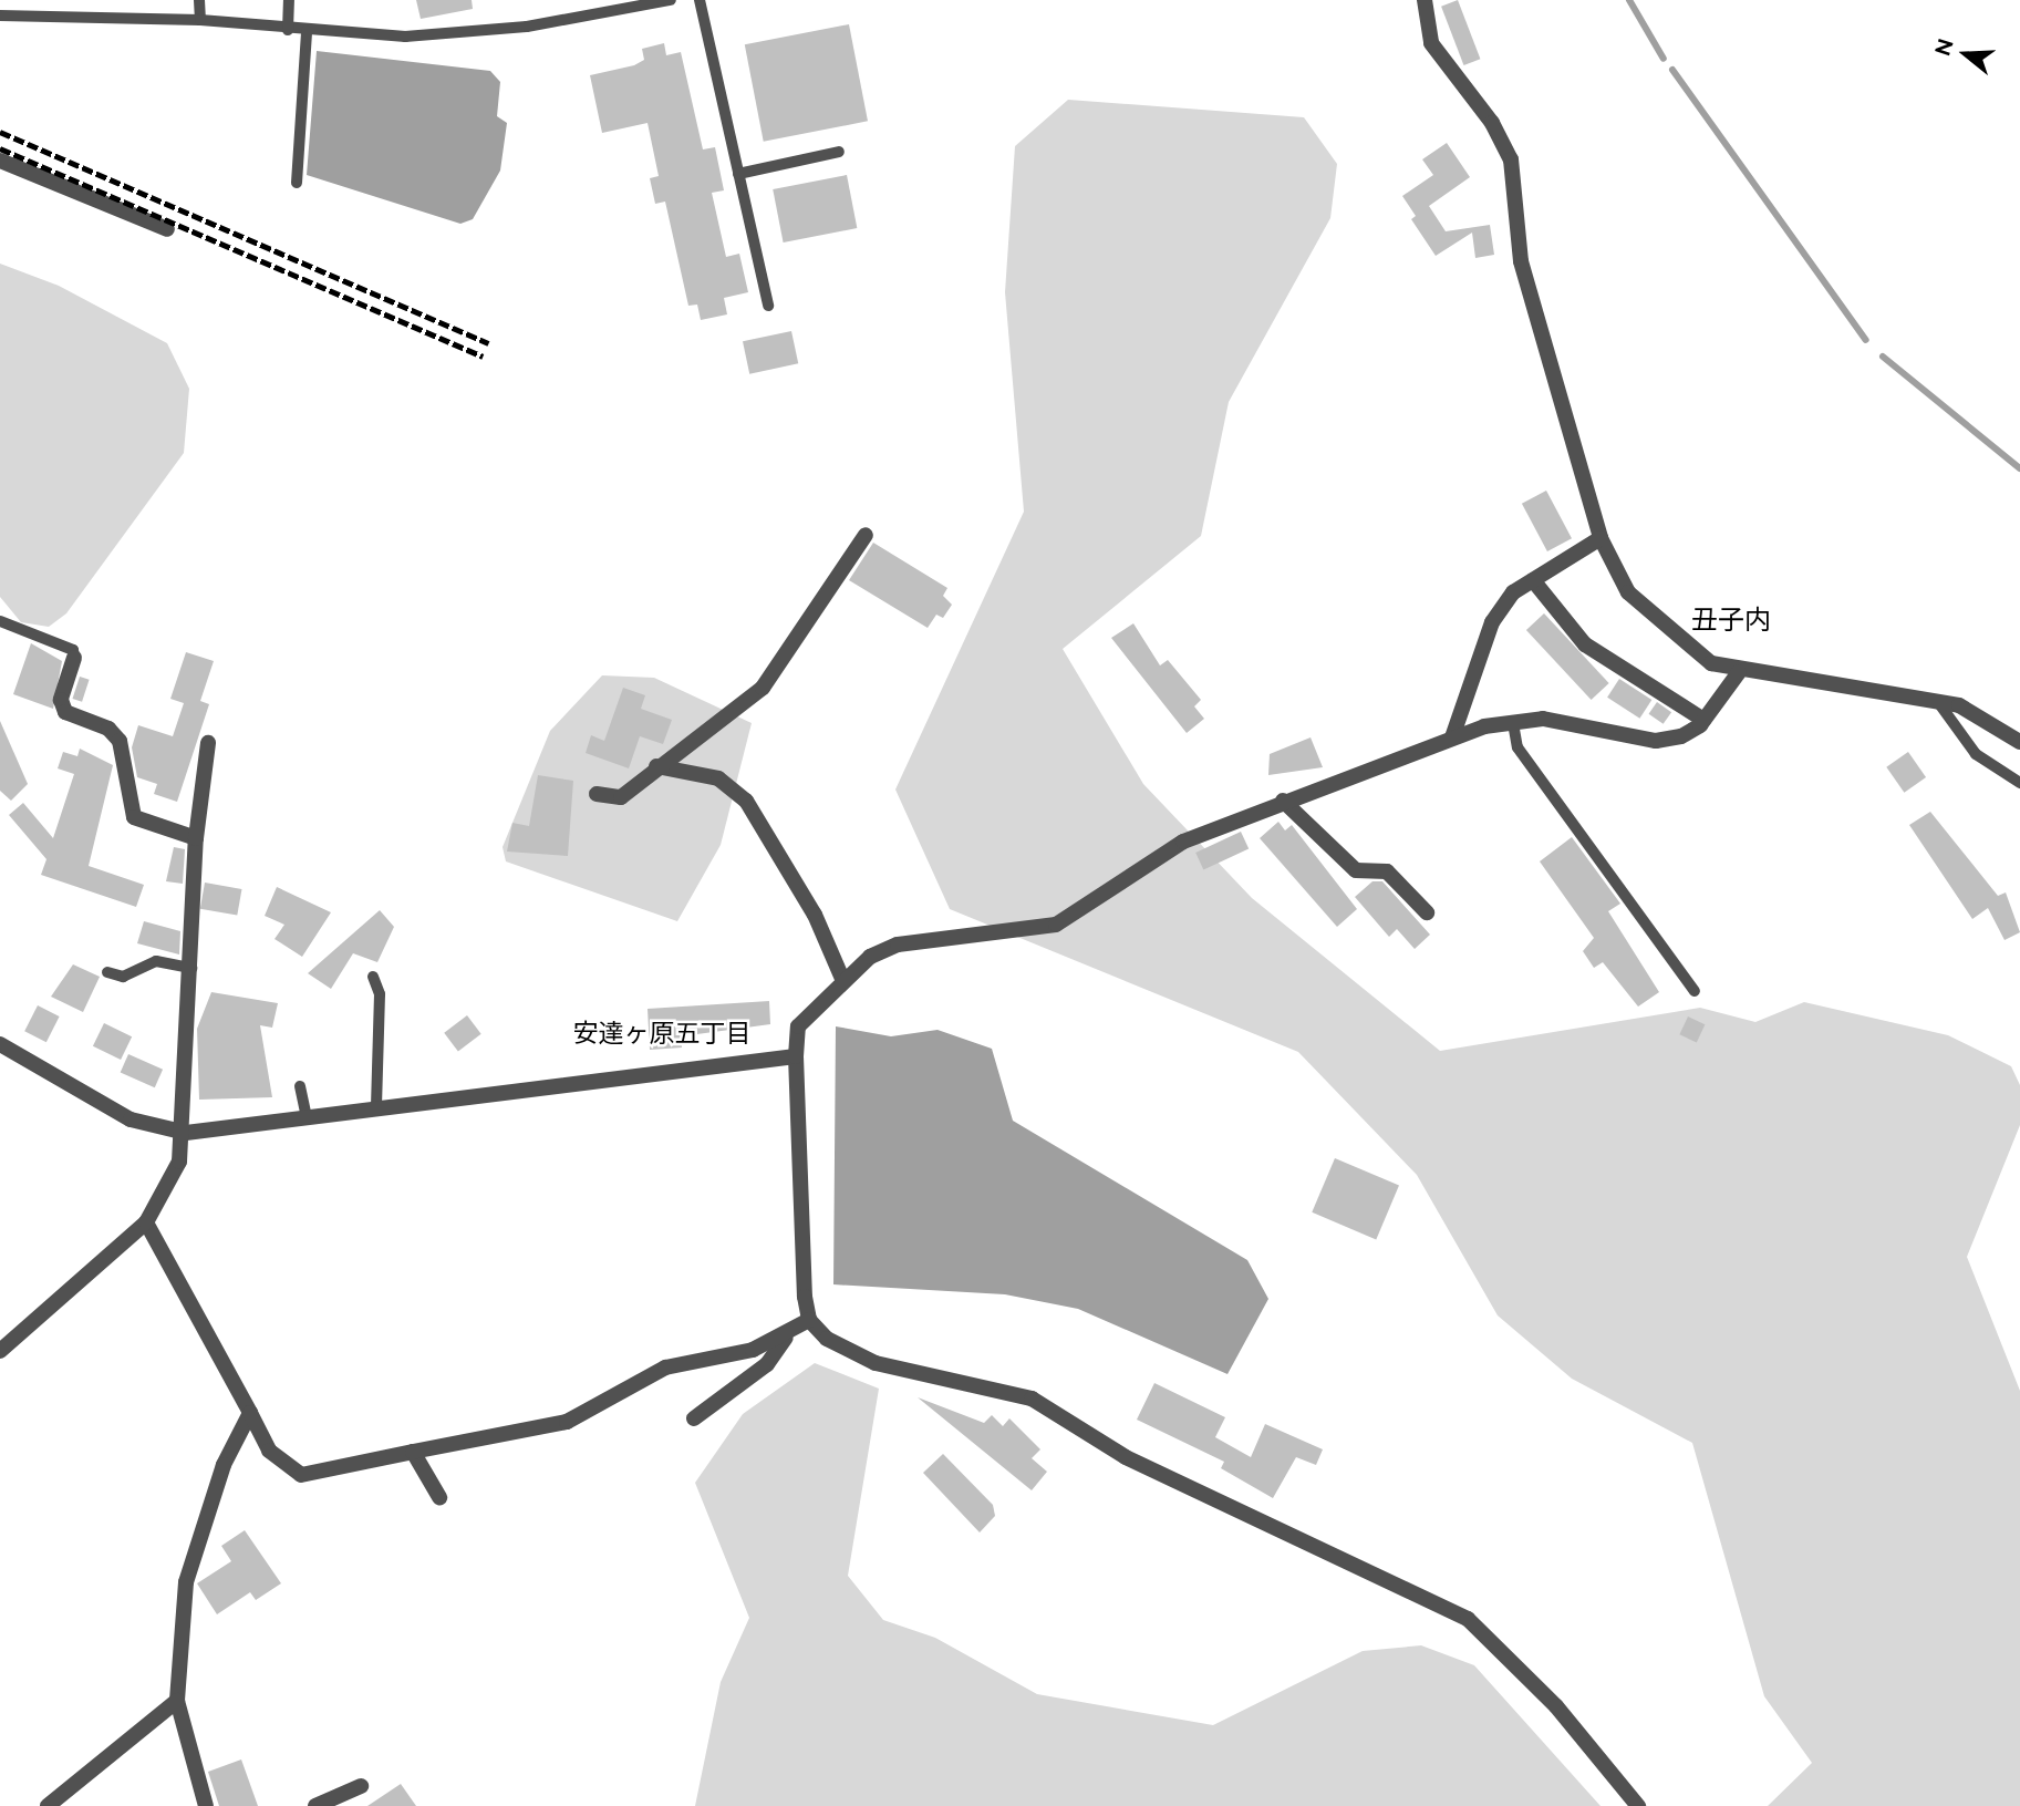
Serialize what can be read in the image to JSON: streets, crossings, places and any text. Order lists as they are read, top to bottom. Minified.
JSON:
{"districts":["丑子内","安達ヶ原五丁目"],"north":"left"}
